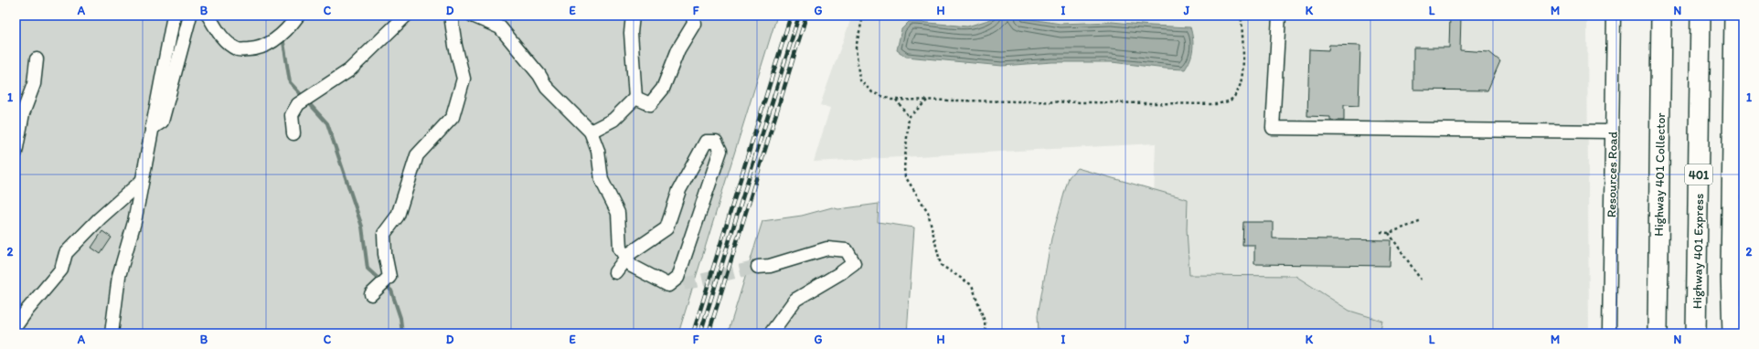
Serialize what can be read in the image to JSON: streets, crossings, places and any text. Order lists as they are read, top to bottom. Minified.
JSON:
{"streets":{"highway":["Highway 401 Collector","401","Highway 401 Express"],"street":["Resources Road"]},"grid":{"columns":["A","B","C","D","E","F","G","H","I","J","K","L","M","N"],"rows":["1","2"]}}
